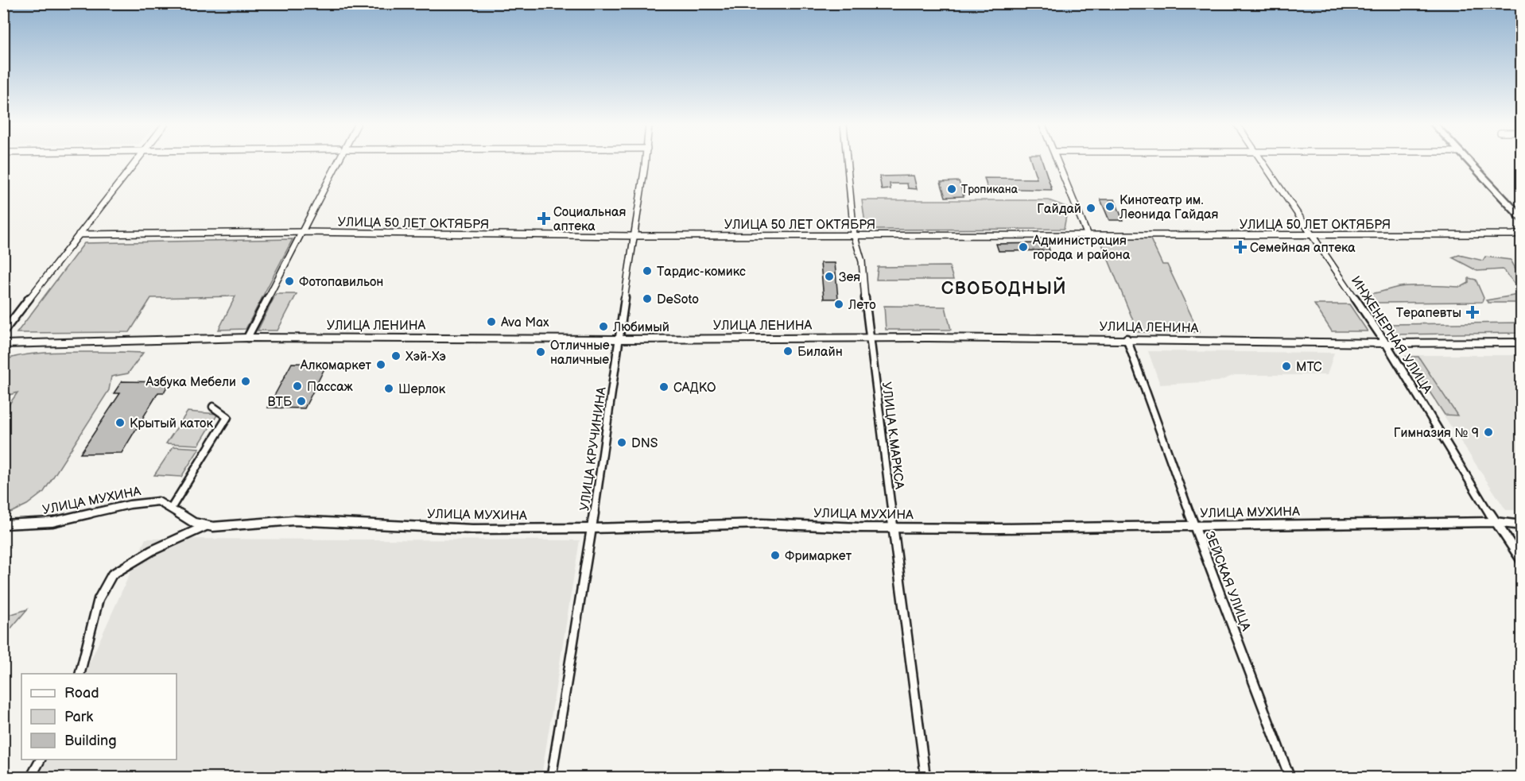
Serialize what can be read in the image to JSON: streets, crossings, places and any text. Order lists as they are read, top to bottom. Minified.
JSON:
{"streets":{"main road":["УЛИЦА ЛЕНИНА"],"street":["УЛИЦА 50 ЛЕТ ОКТЯБРЯ","ИНЖЕНЕРНАЯ УЛИЦА","УЛИЦА К.МАРКСА","УЛИЦА КРУЧИНИНА","УЛИЦА МУХИНА","ЗЕЙСКАЯ УЛИЦА"]},"crossings":[["УЛИЦА 50 ЛЕТ ОКТЯБРЯ","ИНЖЕНЕРНАЯ УЛИЦА"],["УЛИЦА 50 ЛЕТ ОКТЯБРЯ","УЛИЦА К.МАРКСА"],["УЛИЦА 50 ЛЕТ ОКТЯБРЯ","УЛИЦА КРУЧИНИНА"],["УЛИЦА ЛЕНИНА","ИНЖЕНЕРНАЯ УЛИЦА"],["УЛИЦА ЛЕНИНА","УЛИЦА К.МАРКСА"],["УЛИЦА ЛЕНИНА","УЛИЦА КРУЧИНИНА"],["УЛИЦА ЛЕНИНА","ЗЕЙСКАЯ УЛИЦА"],["ИНЖЕНЕРНАЯ УЛИЦА","УЛИЦА МУХИНА"],["УЛИЦА К.МАРКСА","УЛИЦА МУХИНА"],["УЛИЦА КРУЧИНИНА","УЛИЦА МУХИНА"],["УЛИЦА МУХИНА","ЗЕЙСКАЯ УЛИЦА"]],"districts":["СВОБОДНЫЙ"],"places":{"other":["Тропикана","Кинотеатр им. Леонида Гайдая","Гайдай","Администрация города и района","Тардис-комикс","Зея","Фотопавильон","DeSoto","Лето","Ava Max","Любимый","Билайн","Отличные наличные","Хэй-Хэ","Алкомаркет","МТС","Азбука Мебели","Пассаж","САДКО","Шерлок","ВТБ","Крытый каток","Гимназия № 9","DNS","Фримаркет"],"health":["Социальная аптека","Семейная аптека","Терапевты"]},"legend":["Road","Park","Building"]}
